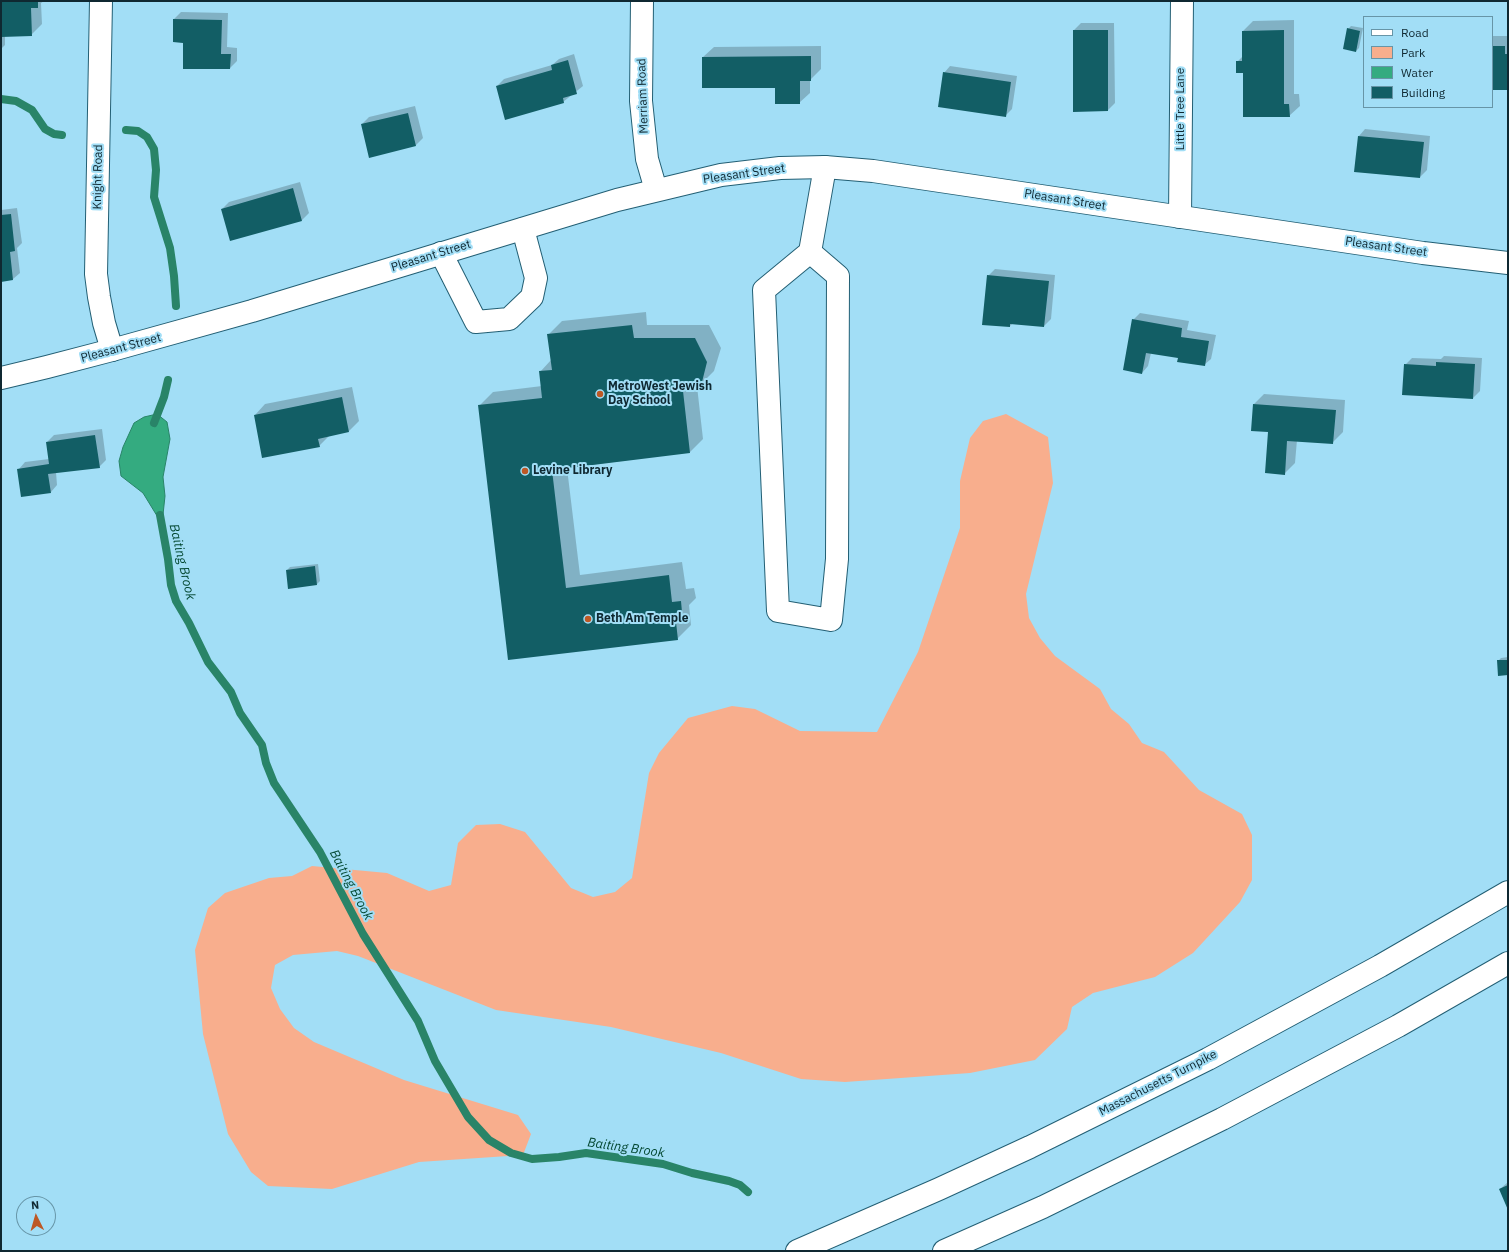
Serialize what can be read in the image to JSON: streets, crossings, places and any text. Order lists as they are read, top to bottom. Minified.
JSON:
{"streets":{"main road":["Merriam Road","Little Tree Lane","Pleasant Street","Knight Road","Massachusetts Turnpike"]},"crossings":[["Merriam Road","Pleasant Street"],["Little Tree Lane","Pleasant Street"],["Pleasant Street","Knight Road"]],"water":["Baiting Brook"],"places":["MetroWest Jewish Day School","Levine Library","Beth Am Temple"],"legend":["Road","Park","Water","Building"],"north":"top"}
